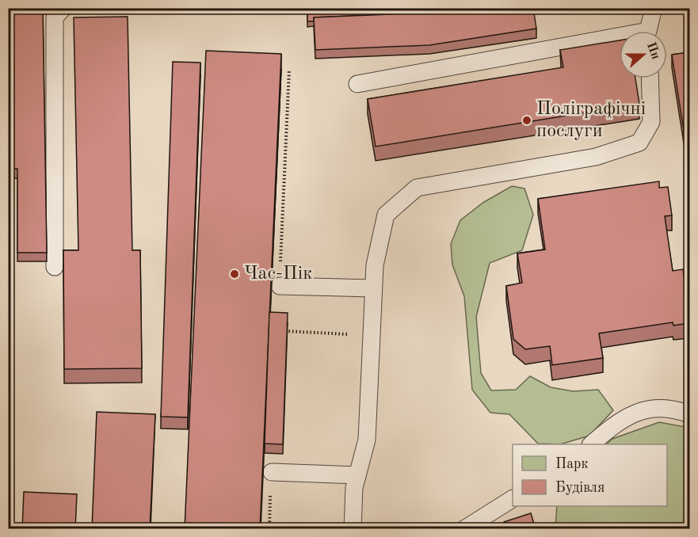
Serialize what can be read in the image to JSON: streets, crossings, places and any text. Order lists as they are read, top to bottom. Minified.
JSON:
{"places":["Поліграфічні послуги","Час-Пік"],"legend":["Парк","Будівля"],"north":"right"}
